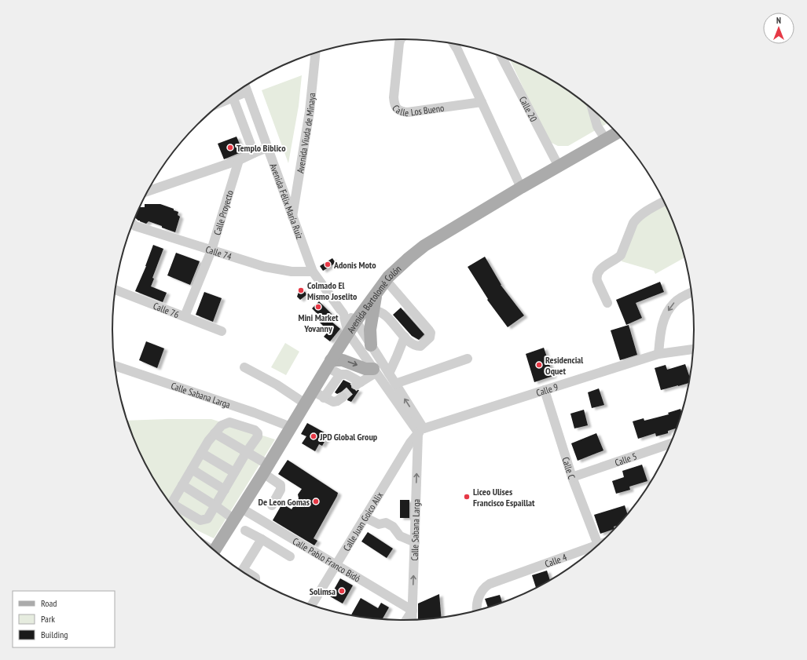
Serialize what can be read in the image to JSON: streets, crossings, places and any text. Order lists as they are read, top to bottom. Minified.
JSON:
{"streets":{"main road":["Avenida Bartolomé Colón"],"street":["Calle Los Bueno","Calle 20","Avenida Viuda de Minaya","Avenida Félix María Ruiz","Calle Proyecto","Calle 74","Calle 76","Calle 9","Calle Sabana Larga","Calle 5","Calle C","Calle Juan Goico Alix","Calle Pablo Franco Bidó","Calle 4"]},"crossings":[["Calle 20","Avenida Bartolomé Colón"],["Avenida Viuda de Minaya","Avenida Félix María Ruiz"],["Avenida Félix María Ruiz","Calle 74"],["Avenida Félix María Ruiz","Avenida Bartolomé Colón"],["Calle Proyecto","Calle 74"],["Calle Proyecto","Calle 76"],["Avenida Bartolomé Colón","Calle Sabana Larga"],["Avenida Bartolomé Colón","Calle Pablo Franco Bidó"],["Calle 9","Calle Sabana Larga"],["Calle 9","Calle C"],["Calle 9","Calle Juan Goico Alix"],["Calle Sabana Larga","Calle Juan Goico Alix"],["Calle Sabana Larga","Calle Pablo Franco Bidó"],["Calle 5","Calle C"],["Calle C","Calle 4"],["Calle Juan Goico Alix","Calle Pablo Franco Bidó"]],"one_way":["Calle Sabana Larga"],"places":["Templo Biblico","Adonis Moto","Colmado El Mismo Joselito","Mini Market Yovanny","Residencial Oquet","JPD Global Group","Liceo Ulises Francisco Espaillat","De Leon Gomas","Solimsa"],"legend":["Road","Park","Building"],"north":"top"}
